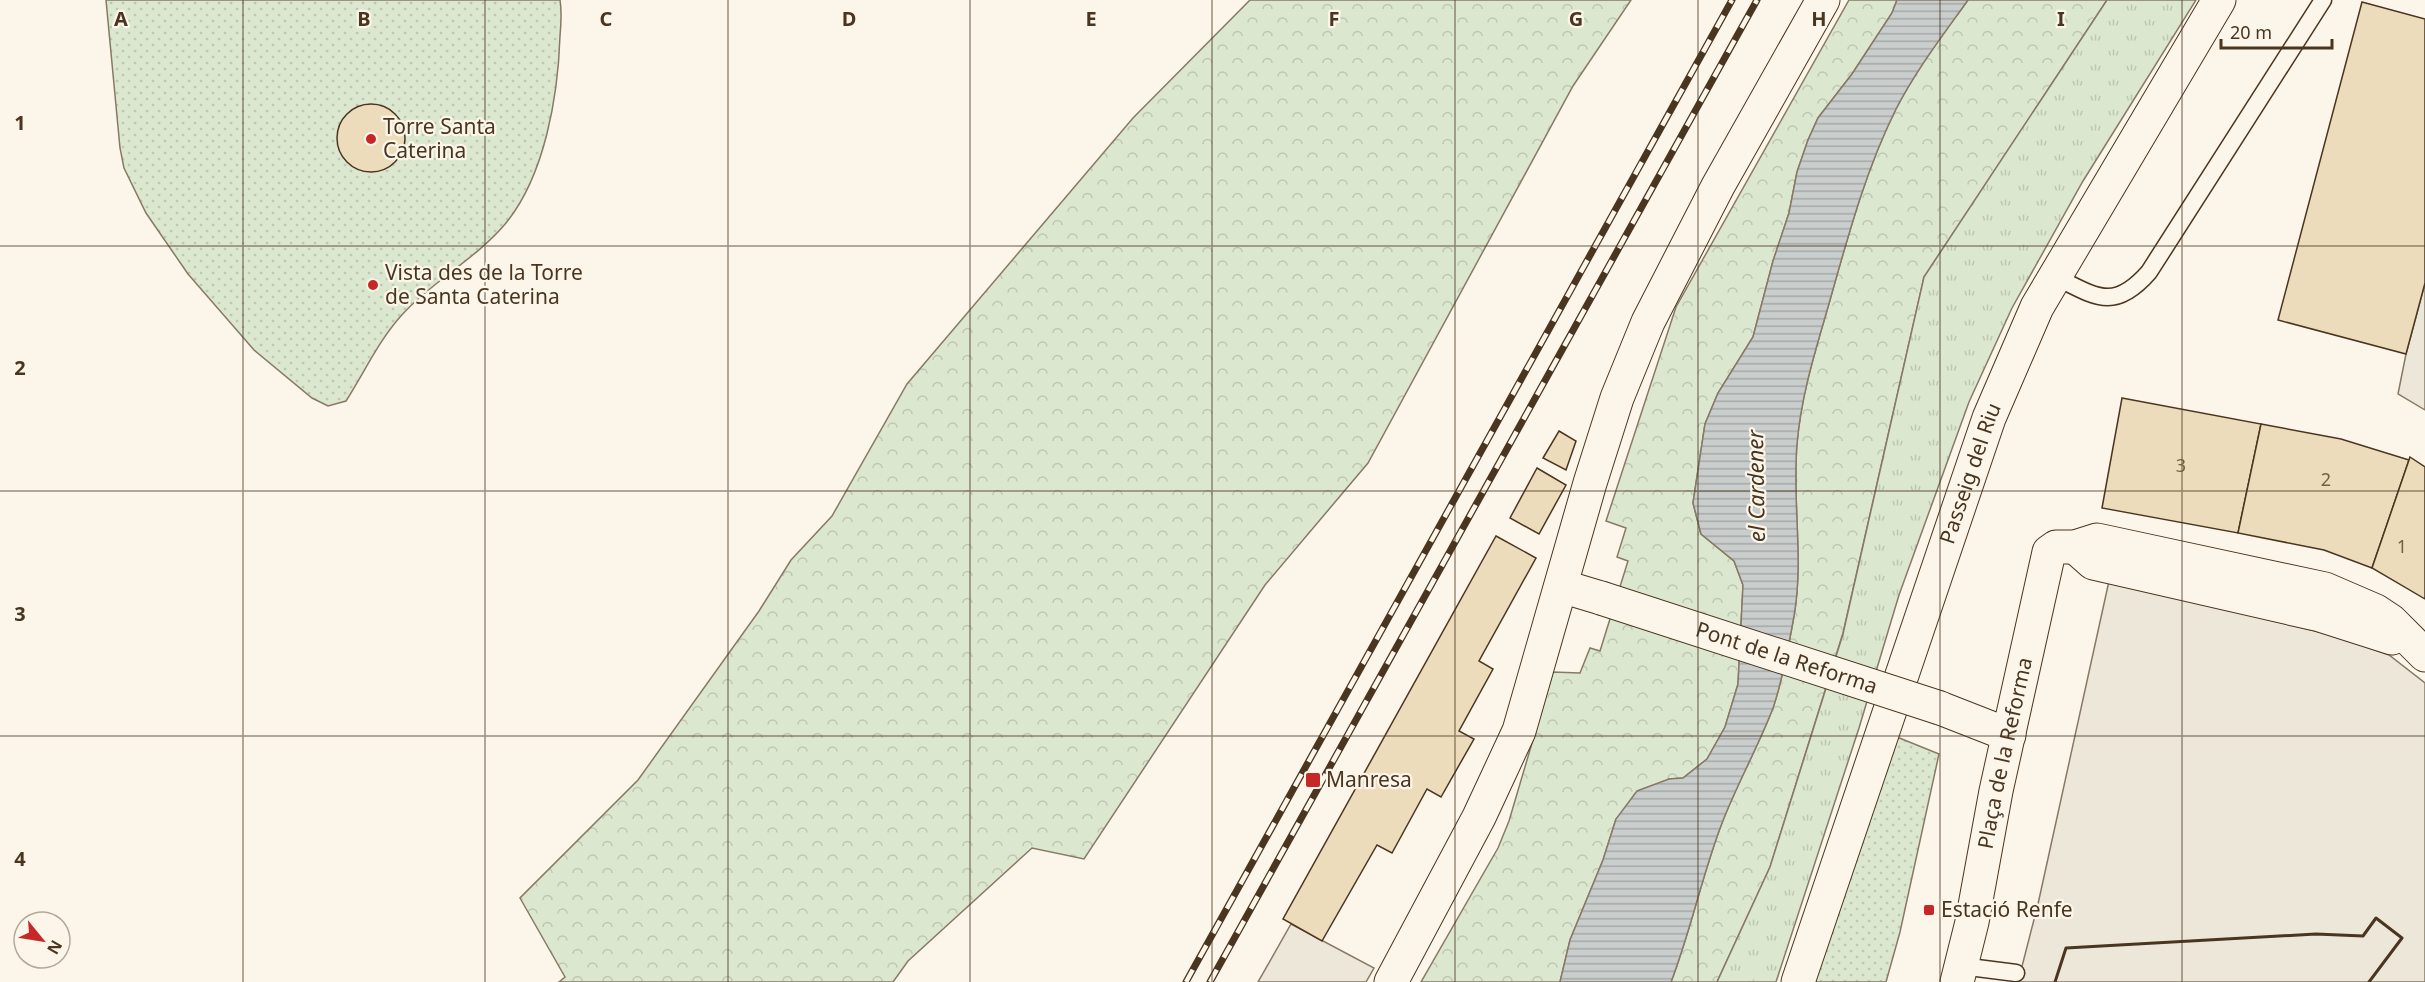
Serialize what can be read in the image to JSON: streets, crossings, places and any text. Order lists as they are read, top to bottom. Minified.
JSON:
{"streets":{"street":["Passeig del Riu","Pont de la Reforma","Plaça de la Reforma"]},"crossings":[["Pont de la Reforma","Plaça de la Reforma"]],"water":["el Cardener"],"places":{"other":["Torre Santa Caterina","Vista des de la Torre de Santa Caterina"],"transit":["Manresa","Estació Renfe"]},"house_numbers":["3","2","1"],"scale_bar":"20 m","north":"bottom right","grid":{"columns":["A","B","C","D","E","F","G","H","I"],"rows":["1","2","3","4"]}}
